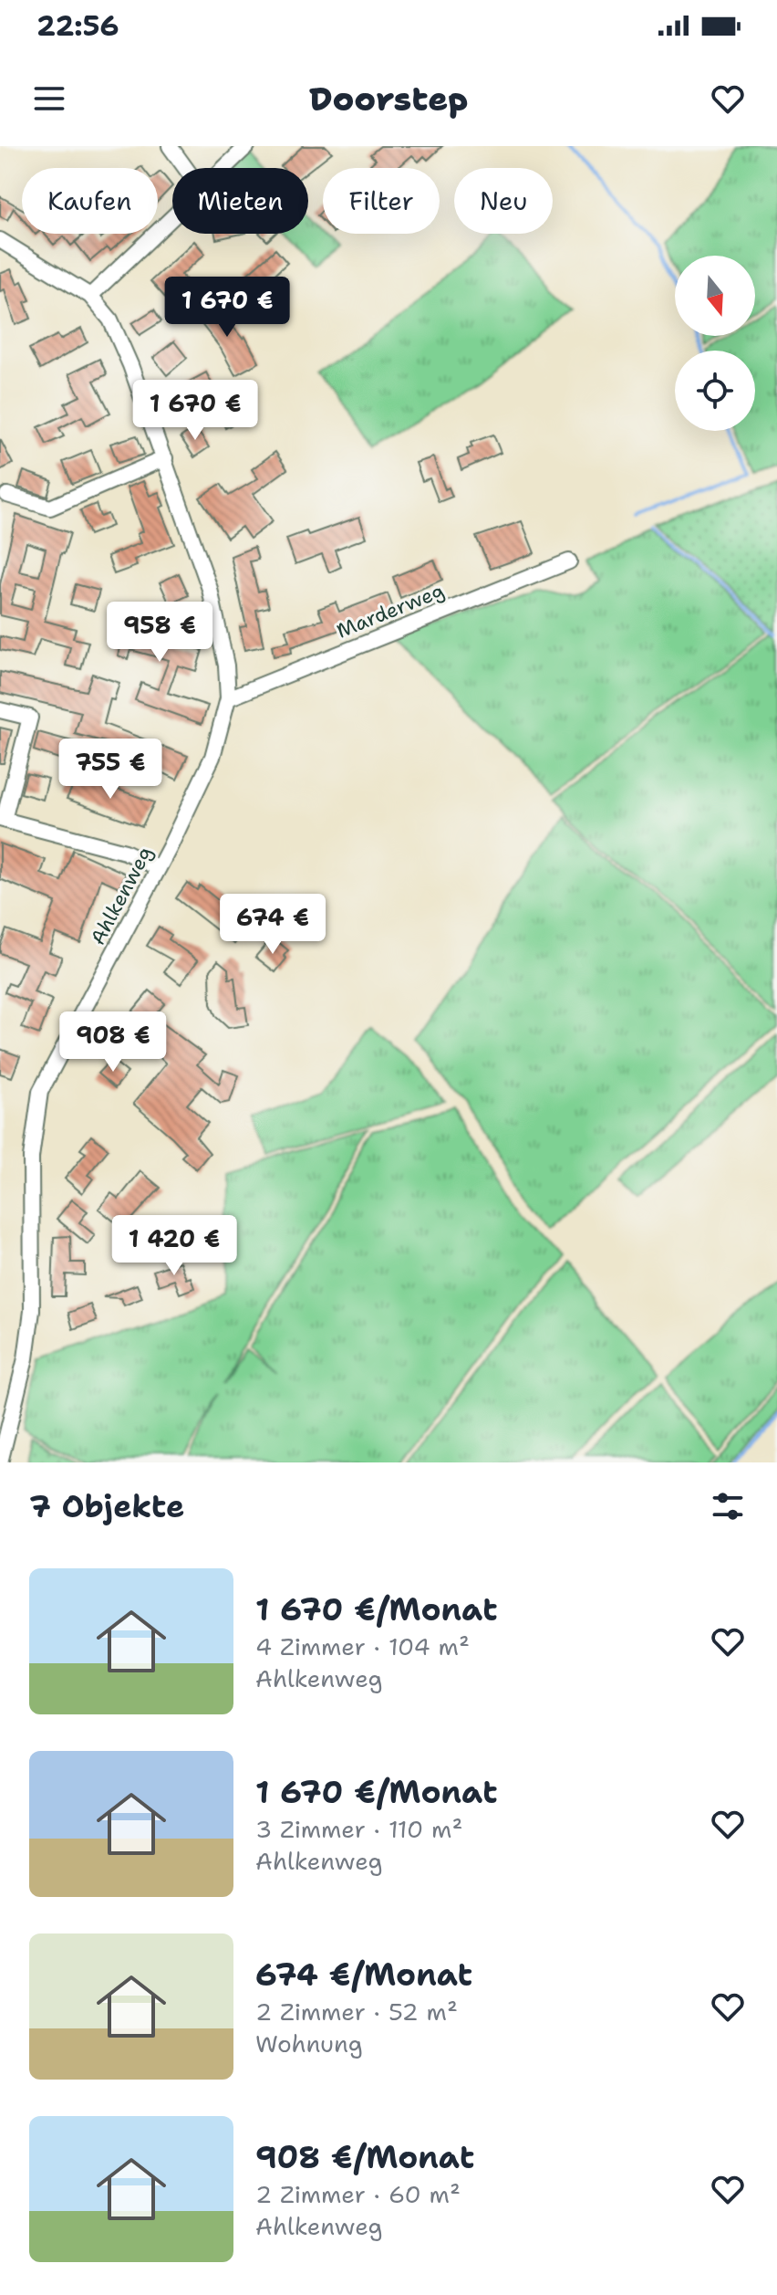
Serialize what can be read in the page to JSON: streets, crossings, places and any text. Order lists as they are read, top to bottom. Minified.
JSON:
{"streets":{"street":["Marderweg","Ahlkenweg"]},"crossings":[["Marderweg","Ahlkenweg"]],"north":"bottom","page":{"status":"22:56","header":"Doorstep","chip":["Kaufen","Mieten","Filter","Neu"],"price":["1 670 €","1 670 €","958 €","755 €","674 €","908 €","1 420 €"],"heading":"7 Objekte","list":[{"name":"1 670 €/Monat","note":"4 Zimmer · 104 m² · Ahlkenweg"},{"name":"1 670 €/Monat","note":"3 Zimmer · 110 m² · Ahlkenweg"},{"name":"674 €/Monat","note":"2 Zimmer · 52 m² · Wohnung"},{"name":"908 €/Monat","note":"2 Zimmer · 60 m² · Ahlkenweg"}]}}
